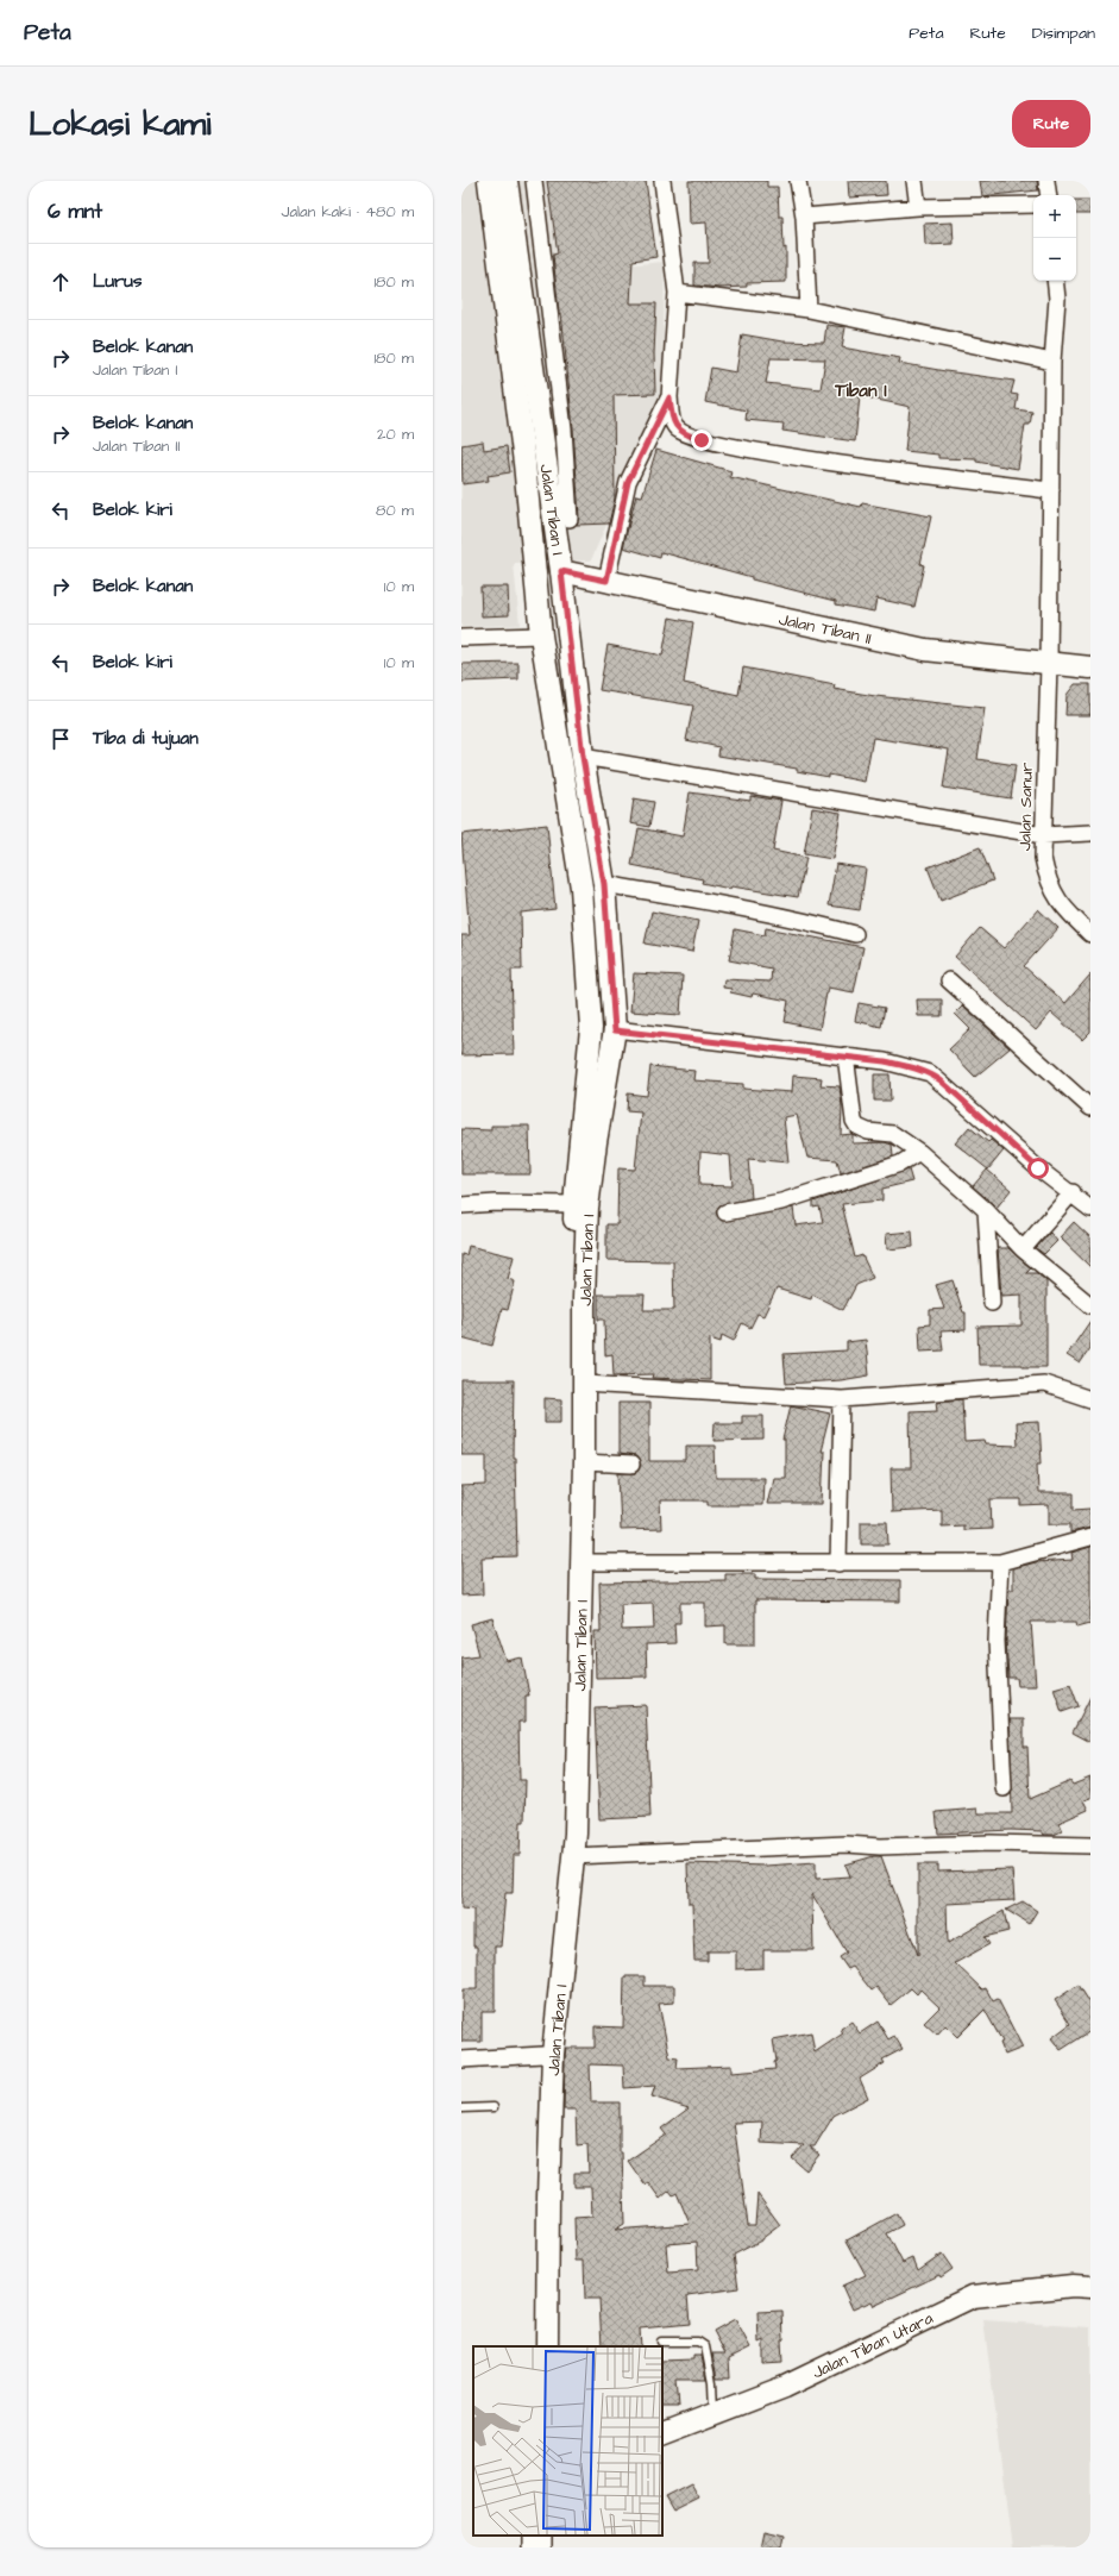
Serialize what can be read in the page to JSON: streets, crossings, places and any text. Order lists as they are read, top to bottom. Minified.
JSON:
{"streets":{"street":["Jalan Tiban I","Jalan Tiban II","Jalan Sanur","Jalan Tiban Utara"]},"crossings":[["Jalan Tiban I","Jalan Tiban II"],["Jalan Tiban II","Jalan Sanur"]],"districts":["Tiban I"],"page":{"header":"Peta","nav":["Peta","Rute","Disimpan"],"buttons":"Rute","title":"Lokasi kami","heading":["6 mnt","Jalan kaki · 480 m"],"map_buttons":["+","−"],"list":[["Lurus","180 m"],["Belok kanan","Jalan Tiban I","180 m"],["Belok kanan","Jalan Tiban II","20 m"],["Belok kiri","80 m"],["Belok kanan","10 m"],["Belok kiri","10 m"],"Tiba di tujuan"]}}
